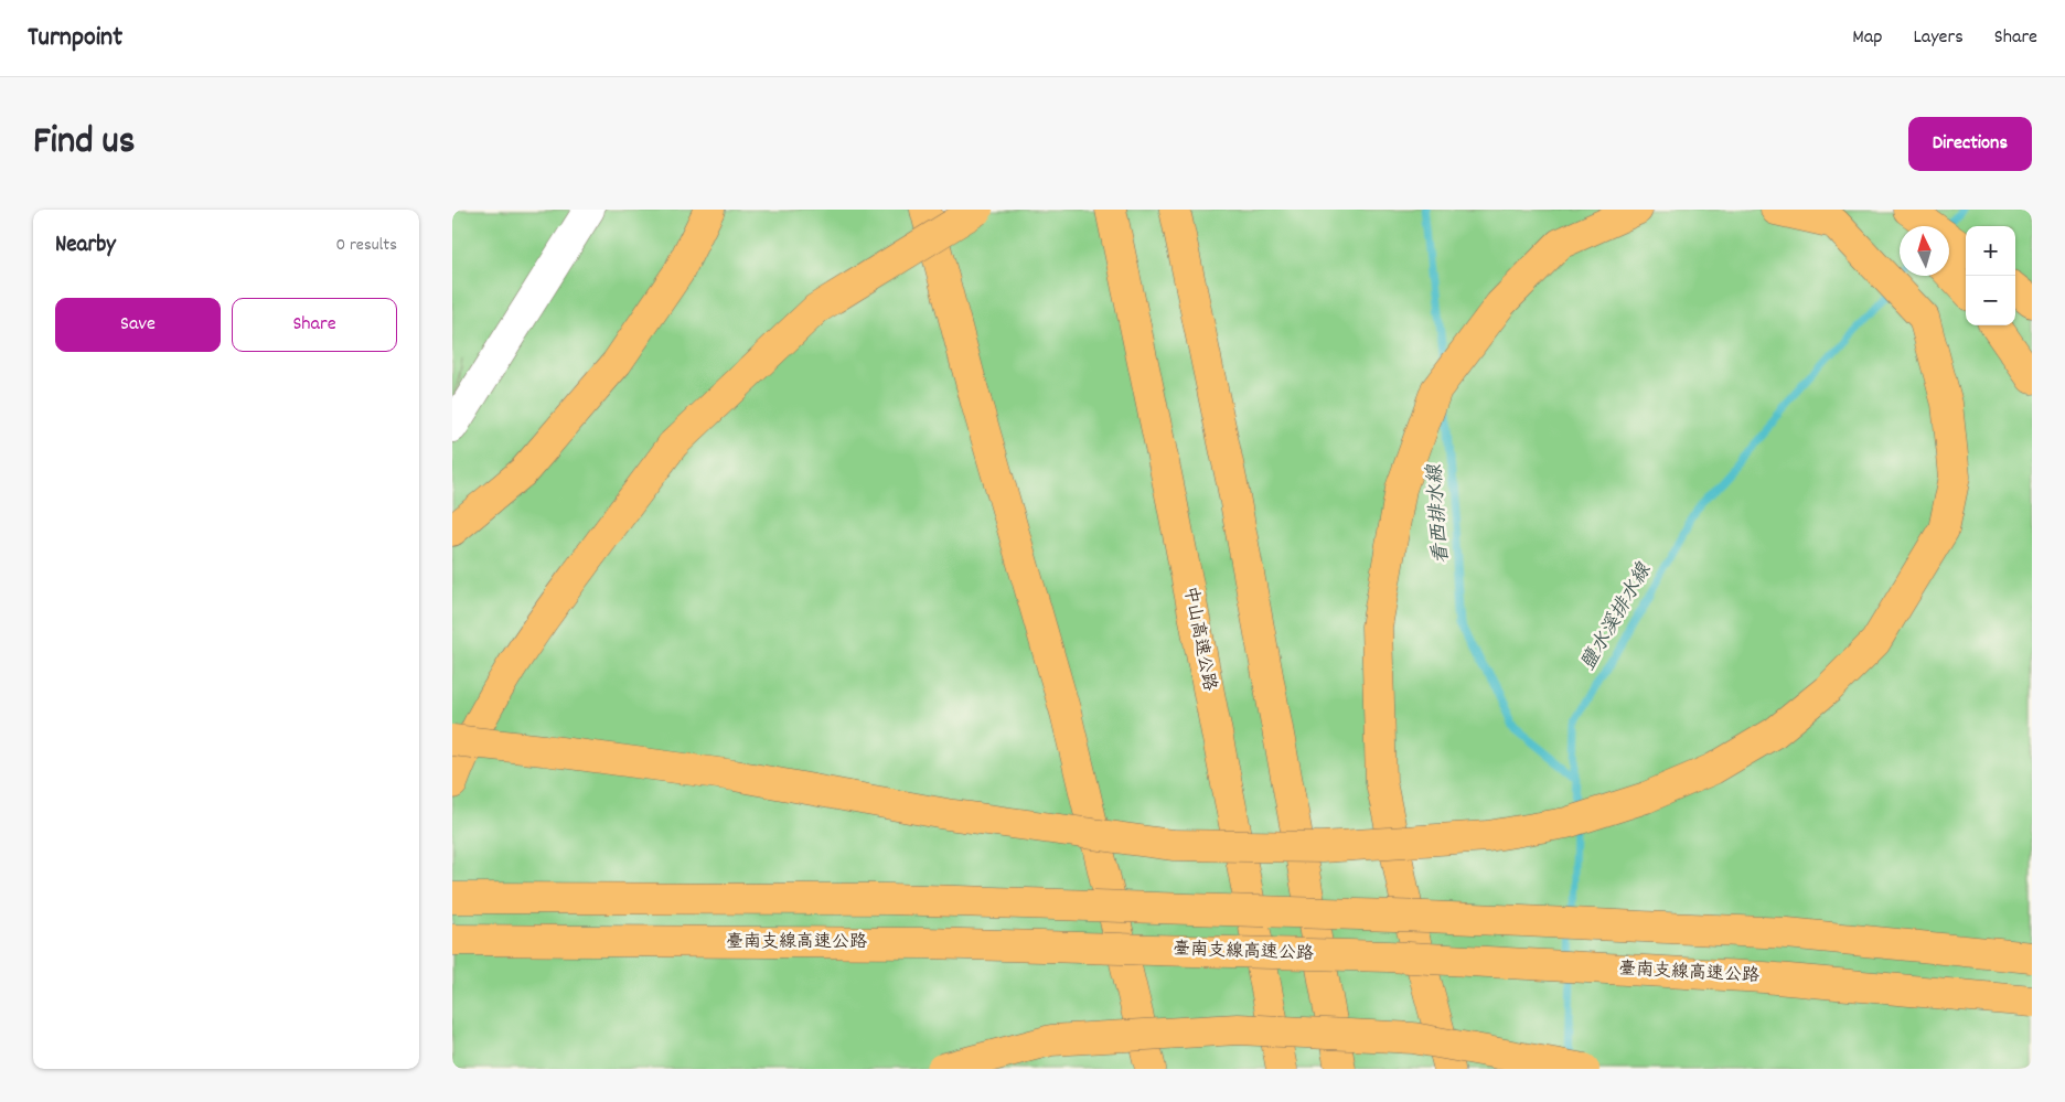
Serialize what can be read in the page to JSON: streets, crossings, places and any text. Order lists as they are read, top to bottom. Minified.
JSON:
{"streets":{"highway":["中山高速公路","臺南支線高速公路"]},"water":["看西排水線","鹽水溪排水線"],"north":"top","page":{"header":"Turnpoint","nav":["Map","Layers","Share"],"title":"Find us","buttons":["Directions",["Save","Share"]],"heading":["Nearby","0 results"],"map_buttons":["+","−"]}}
